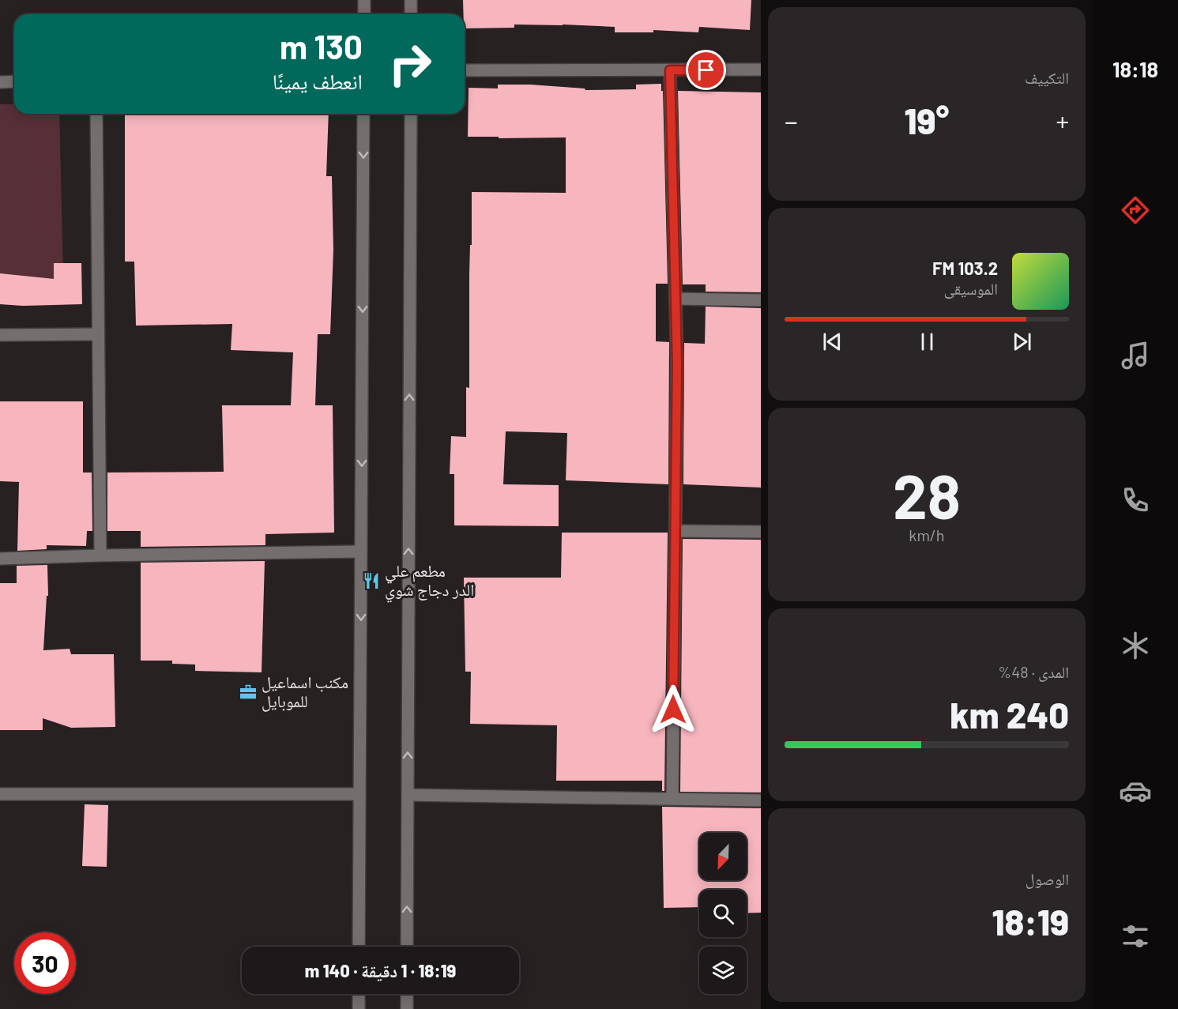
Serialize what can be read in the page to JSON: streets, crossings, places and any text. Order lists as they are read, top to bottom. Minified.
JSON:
{"places":{"restaurant":["مطعم علي الدر دجاج شوي"],"office":["مكنب اسماعيل للموبايل"]},"north":"bottom left","page":{"tabs":"18:18","tile":["التكييف",["28","km/h"],["المدى · 48%","240 km"],["الوصول","18:19"]],"turn":["130 m","انعطف يمينًا"],"heat":["−","19°","+"],"song":["103.2 FM","الموسيقى"],"limit":"30","trip":"18:19 · 1 دقيقة · 140 m"}}
